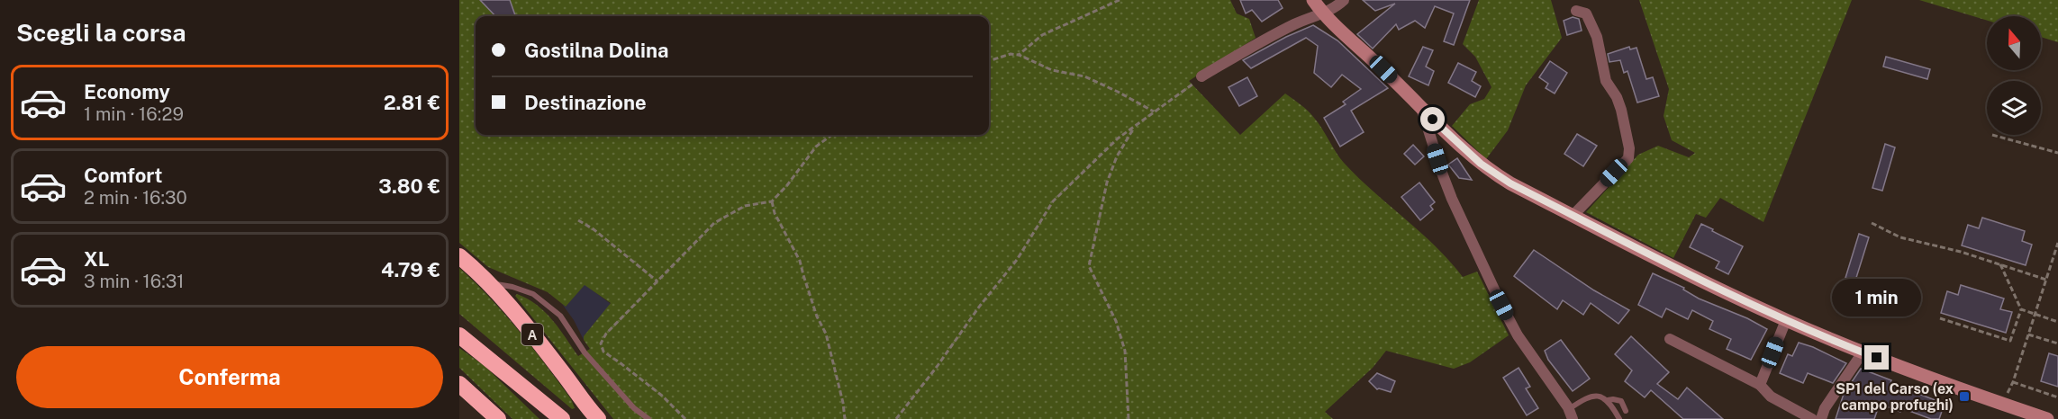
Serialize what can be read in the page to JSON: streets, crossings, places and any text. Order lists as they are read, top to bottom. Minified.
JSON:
{"streets":{"highway":["A"]},"places":{"transit":["SP1 del Carso (ex campo profughi)"]},"north":"top","page":{"heading":"Scegli la corsa","banner":["Gostilna Dolina","Destinazione"],"list":[{"name":"Economy","note":"1 min · 16:29","value":"2.81 €"},{"name":"Comfort","note":"2 min · 16:30","value":"3.80 €"},{"name":"XL","note":"3 min · 16:31","value":"4.79 €"}],"bubble":"1 min","buttons":"Conferma"}}
